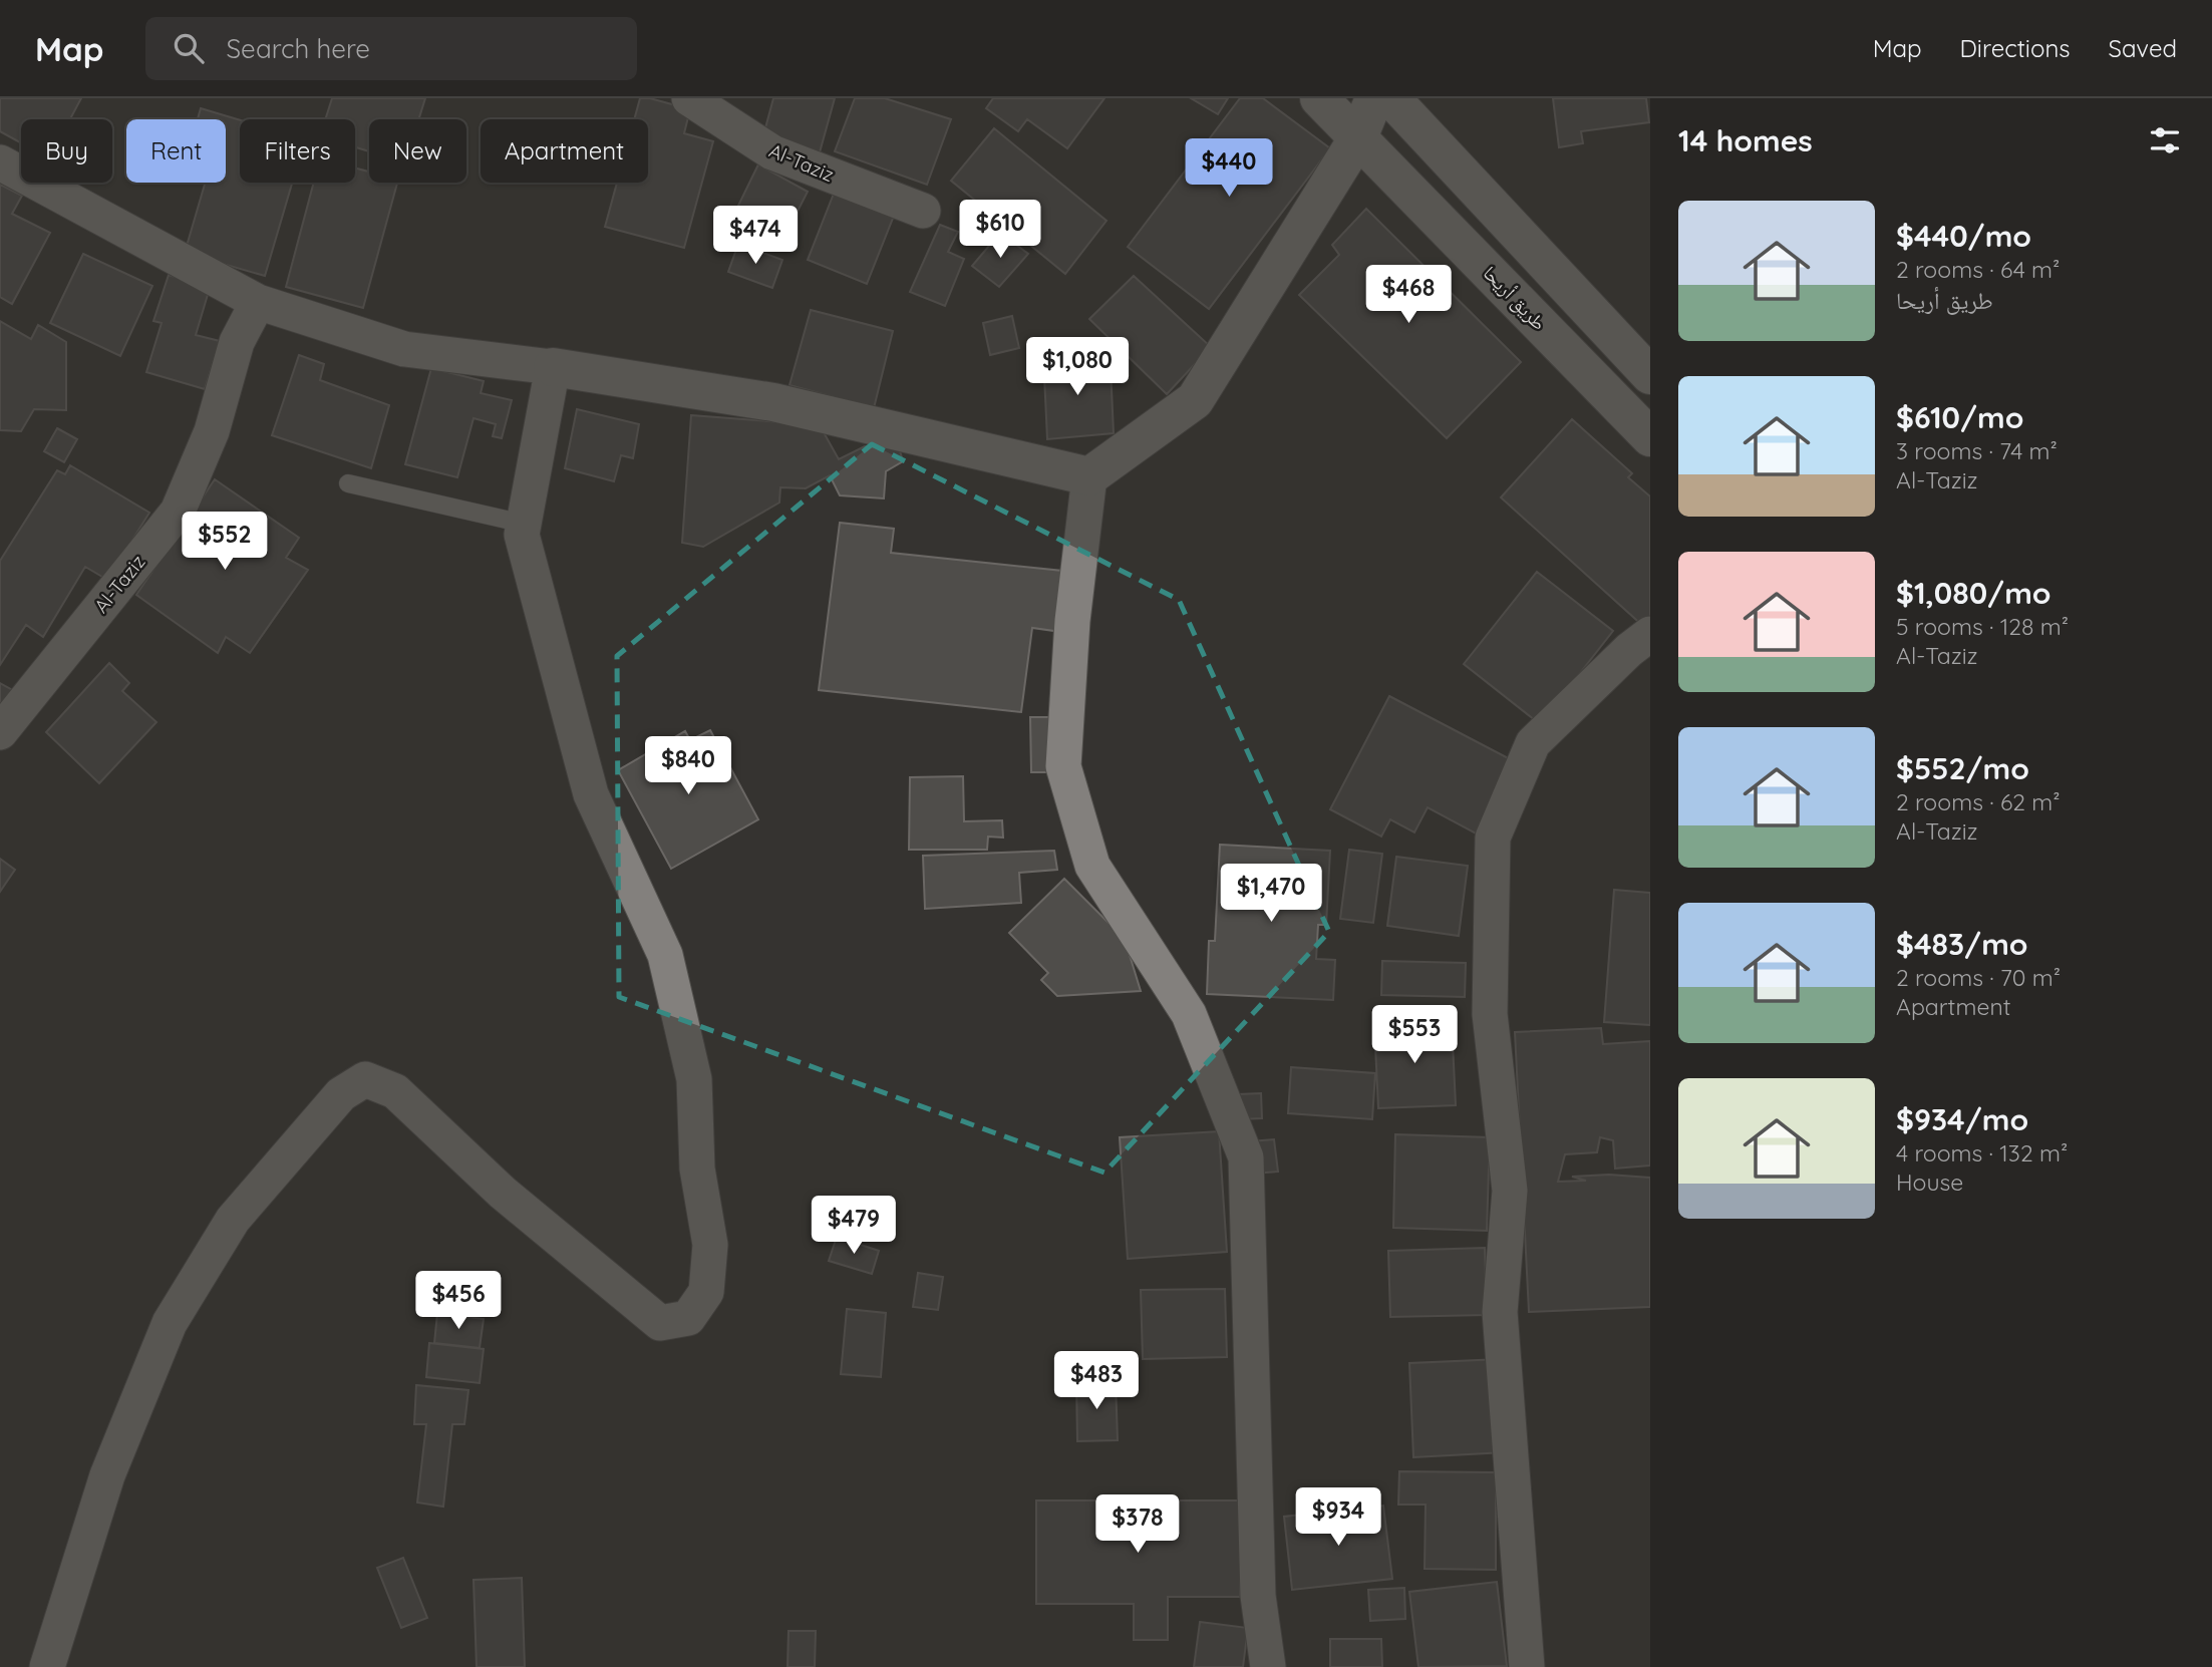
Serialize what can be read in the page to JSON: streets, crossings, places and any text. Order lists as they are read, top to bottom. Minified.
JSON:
{"streets":{"street":["Al-Taziz","طريق أريحا"]},"page":{"header":"Map","search":"Search here","nav":["Map","Directions","Saved"],"heading":"14 homes","chip":["Buy","Rent","Filters","New","Apartment"],"price":["$440","$610","$474","$468","$1,080","$552","$840","$1,470","$553","$479","$456","$483","$934","$378"],"list":[{"name":"$440/mo","note":"2 rooms · 64 m² · طريق أريحا"},{"name":"$610/mo","note":"3 rooms · 74 m² · Al-Taziz"},{"name":"$1,080/mo","note":"5 rooms · 128 m² · Al-Taziz"},{"name":"$552/mo","note":"2 rooms · 62 m² · Al-Taziz"},{"name":"$483/mo","note":"2 rooms · 70 m² · Apartment"},{"name":"$934/mo","note":"4 rooms · 132 m² · House"}]}}
